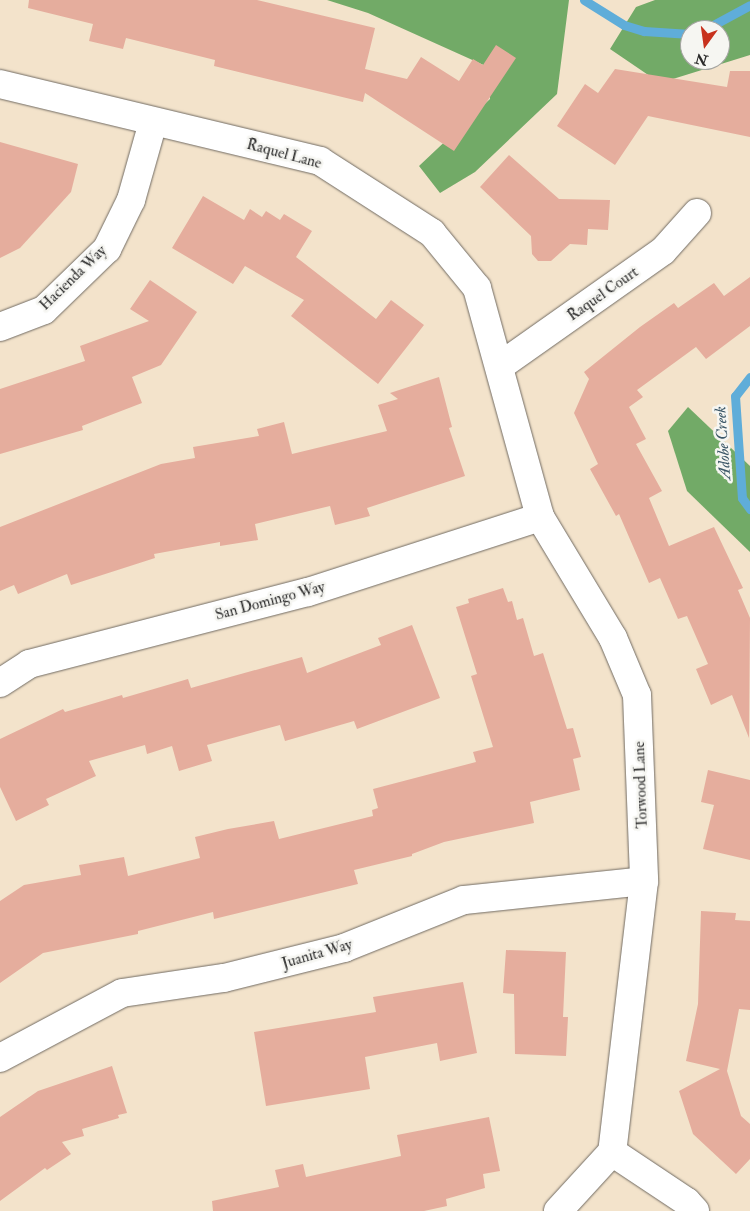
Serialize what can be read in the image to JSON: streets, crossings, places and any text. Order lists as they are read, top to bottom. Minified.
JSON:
{"streets":{"street":["Raquel Lane","Hacienda Way","Raquel Court","San Domingo Way","Torwood Lane","Juanita Way"]},"crossings":[["Raquel Lane","Hacienda Way"],["Raquel Lane","Raquel Court"],["Raquel Lane","Torwood Lane"],["Raquel Court","Torwood Lane"],["San Domingo Way","Torwood Lane"],["Torwood Lane","Juanita Way"]],"water":["Adobe Creek"],"north":"bottom"}
